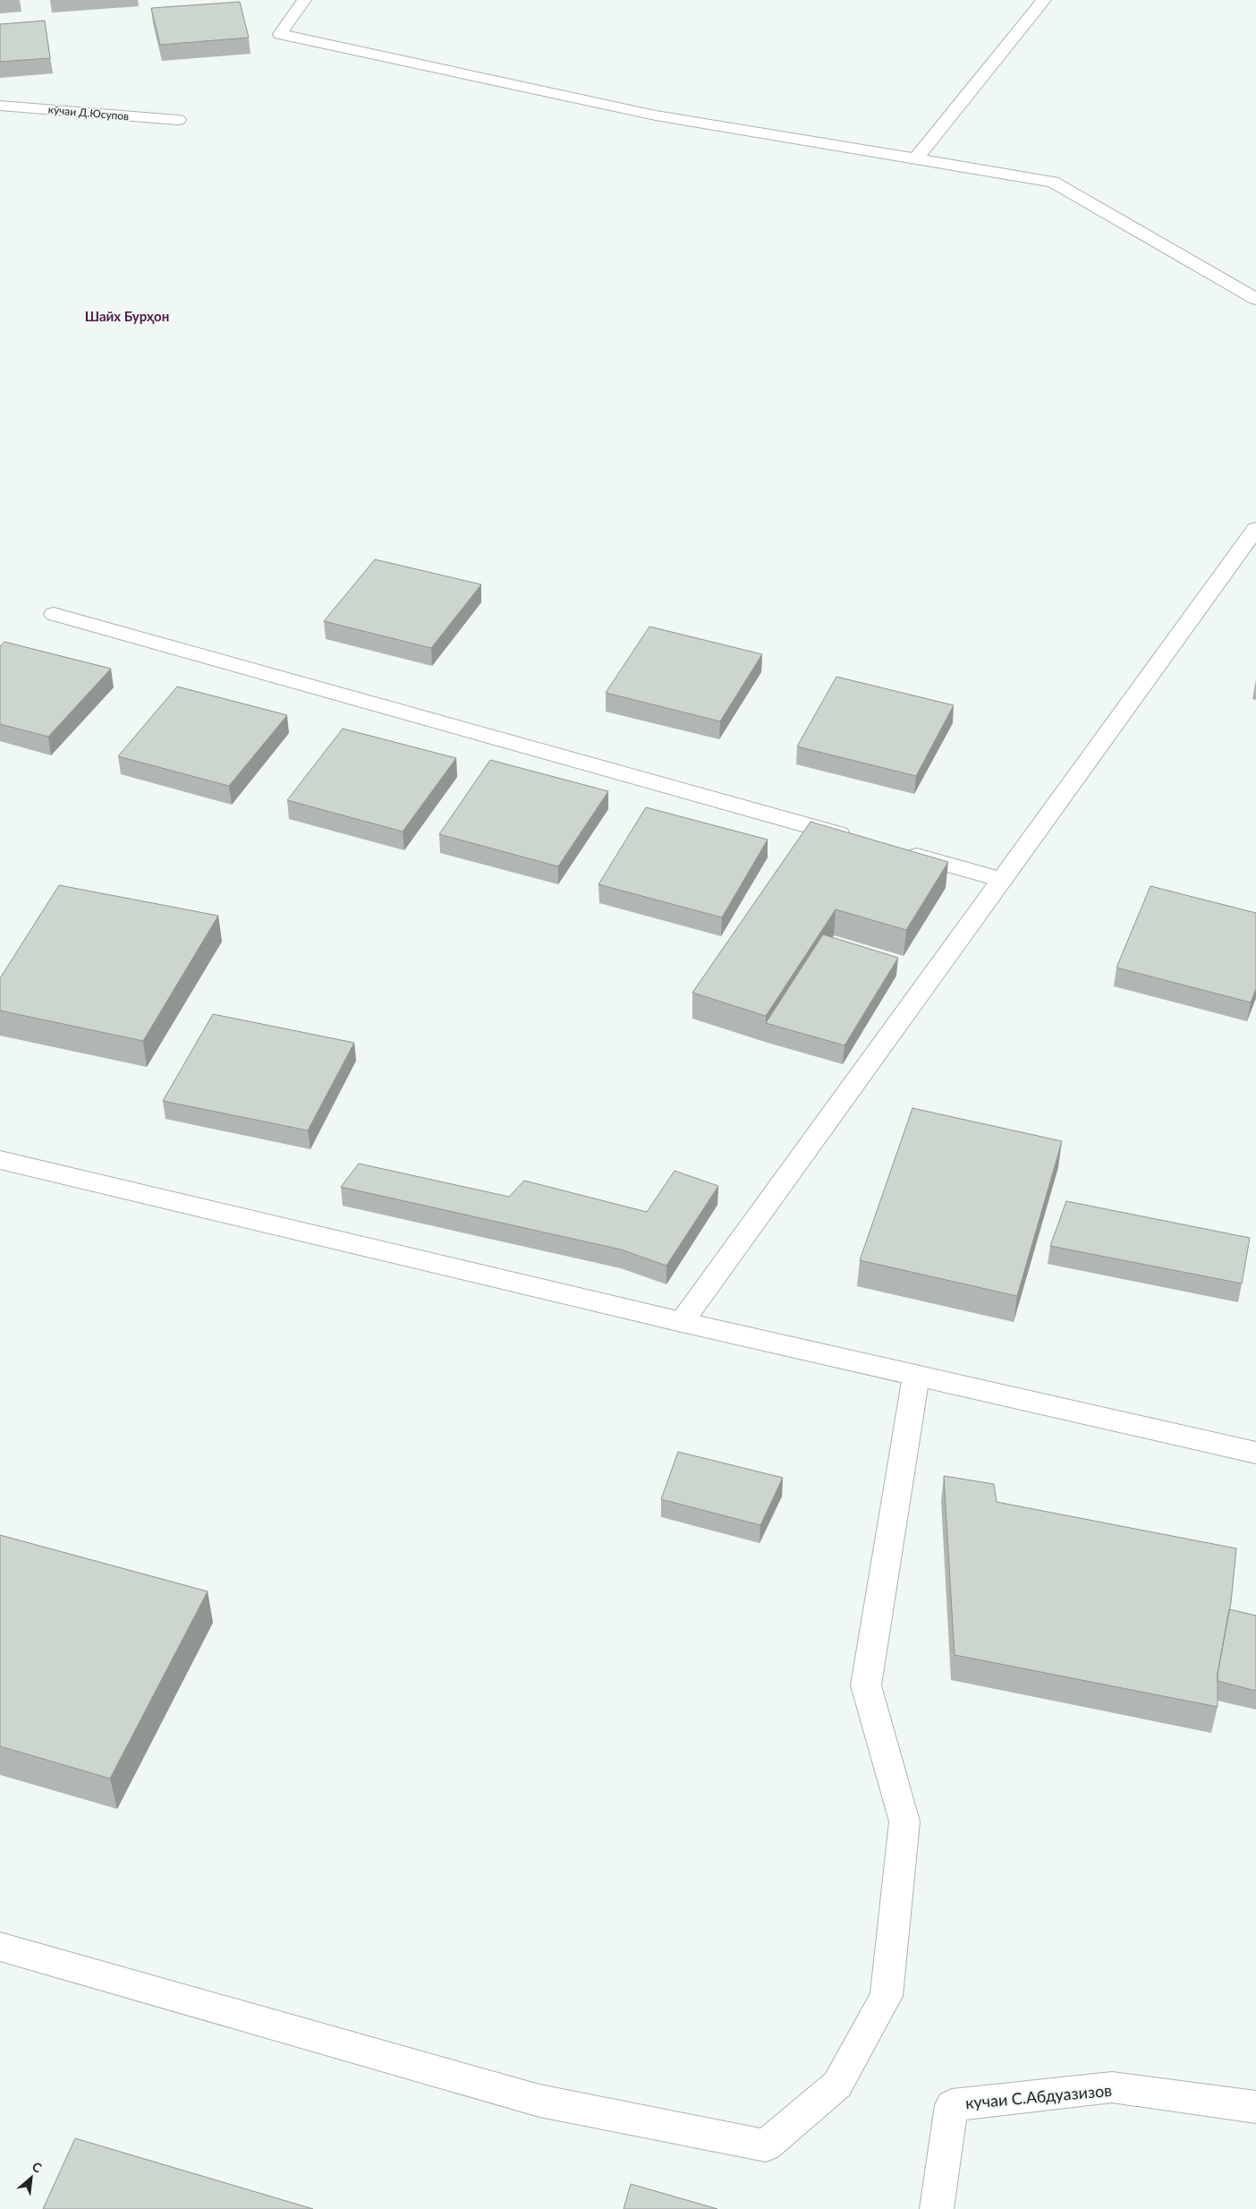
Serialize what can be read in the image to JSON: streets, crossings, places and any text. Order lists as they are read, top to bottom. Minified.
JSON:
{"streets":{"street":["кӯчаи Д.Юсупов","кучаи С.Абдуазизов"]},"districts":["Шайх Бурҳон"],"north":"top right"}
